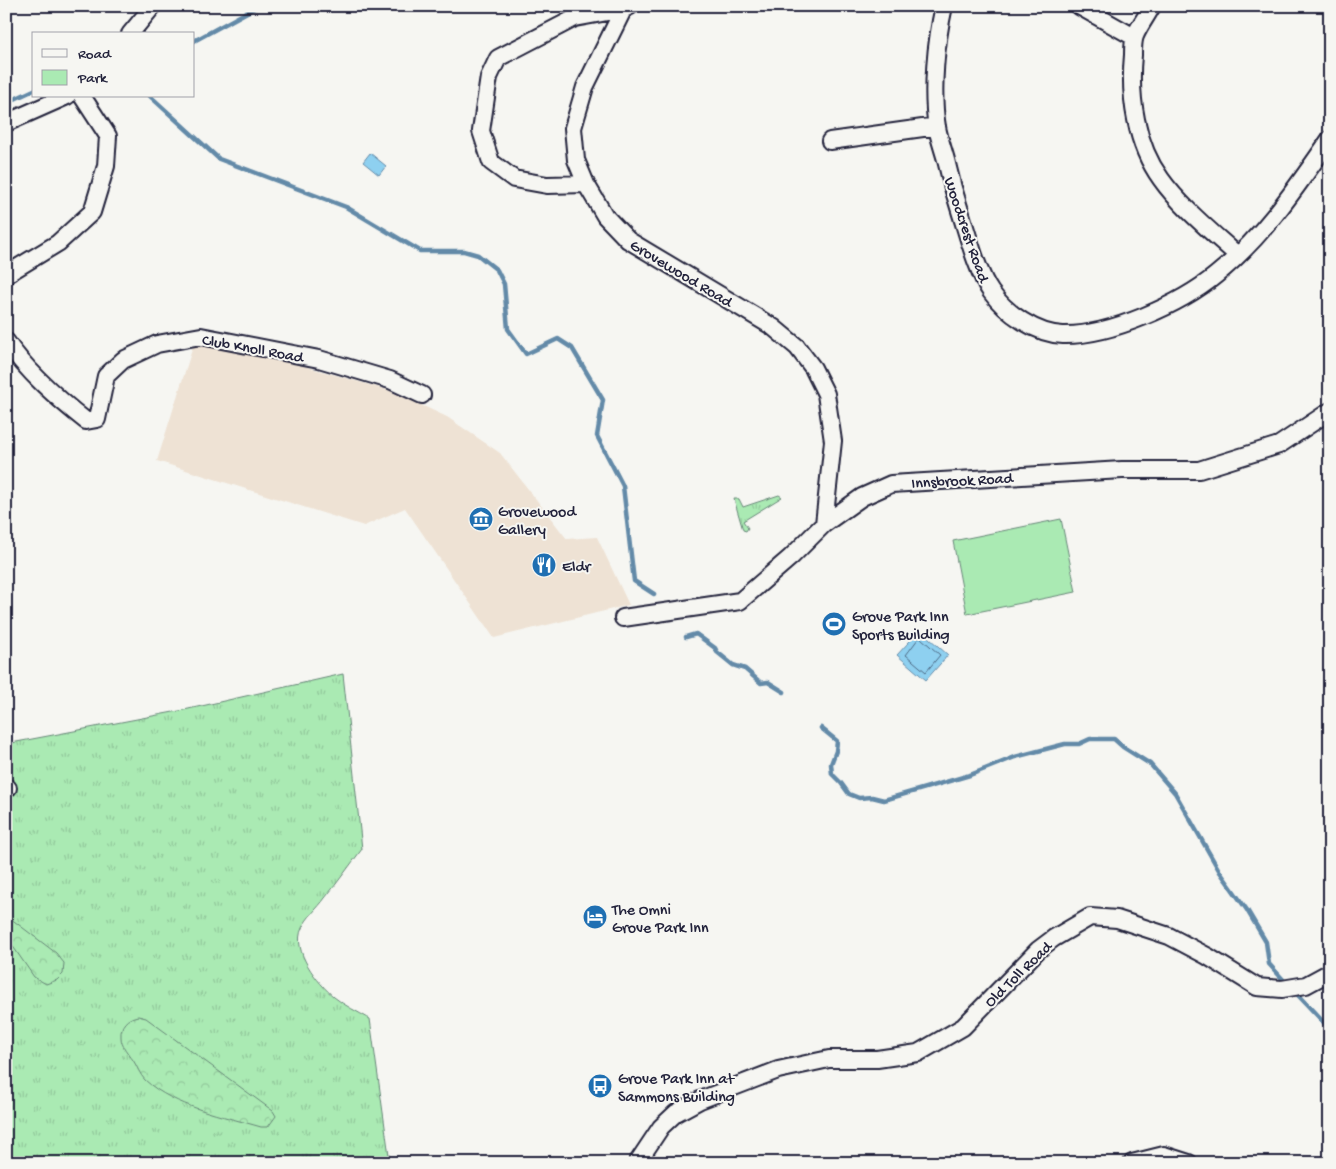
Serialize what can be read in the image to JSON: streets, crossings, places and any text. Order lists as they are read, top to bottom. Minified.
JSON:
{"streets":{"street":["Woodcrest Road","Grovewood Road","Club Knoll Road","Innsbrook Road","Old Toll Road"]},"crossings":[["Grovewood Road","Innsbrook Road"]],"places":{"museum":["Grovewood Gallery"],"restaurant":["Eldr"],"sports":["Grove Park Inn Sports Building"],"hotel":["The Omni Grove Park Inn"],"bus stop":["Grove Park Inn at Sammons Building"]},"legend":["Road","Park"]}
